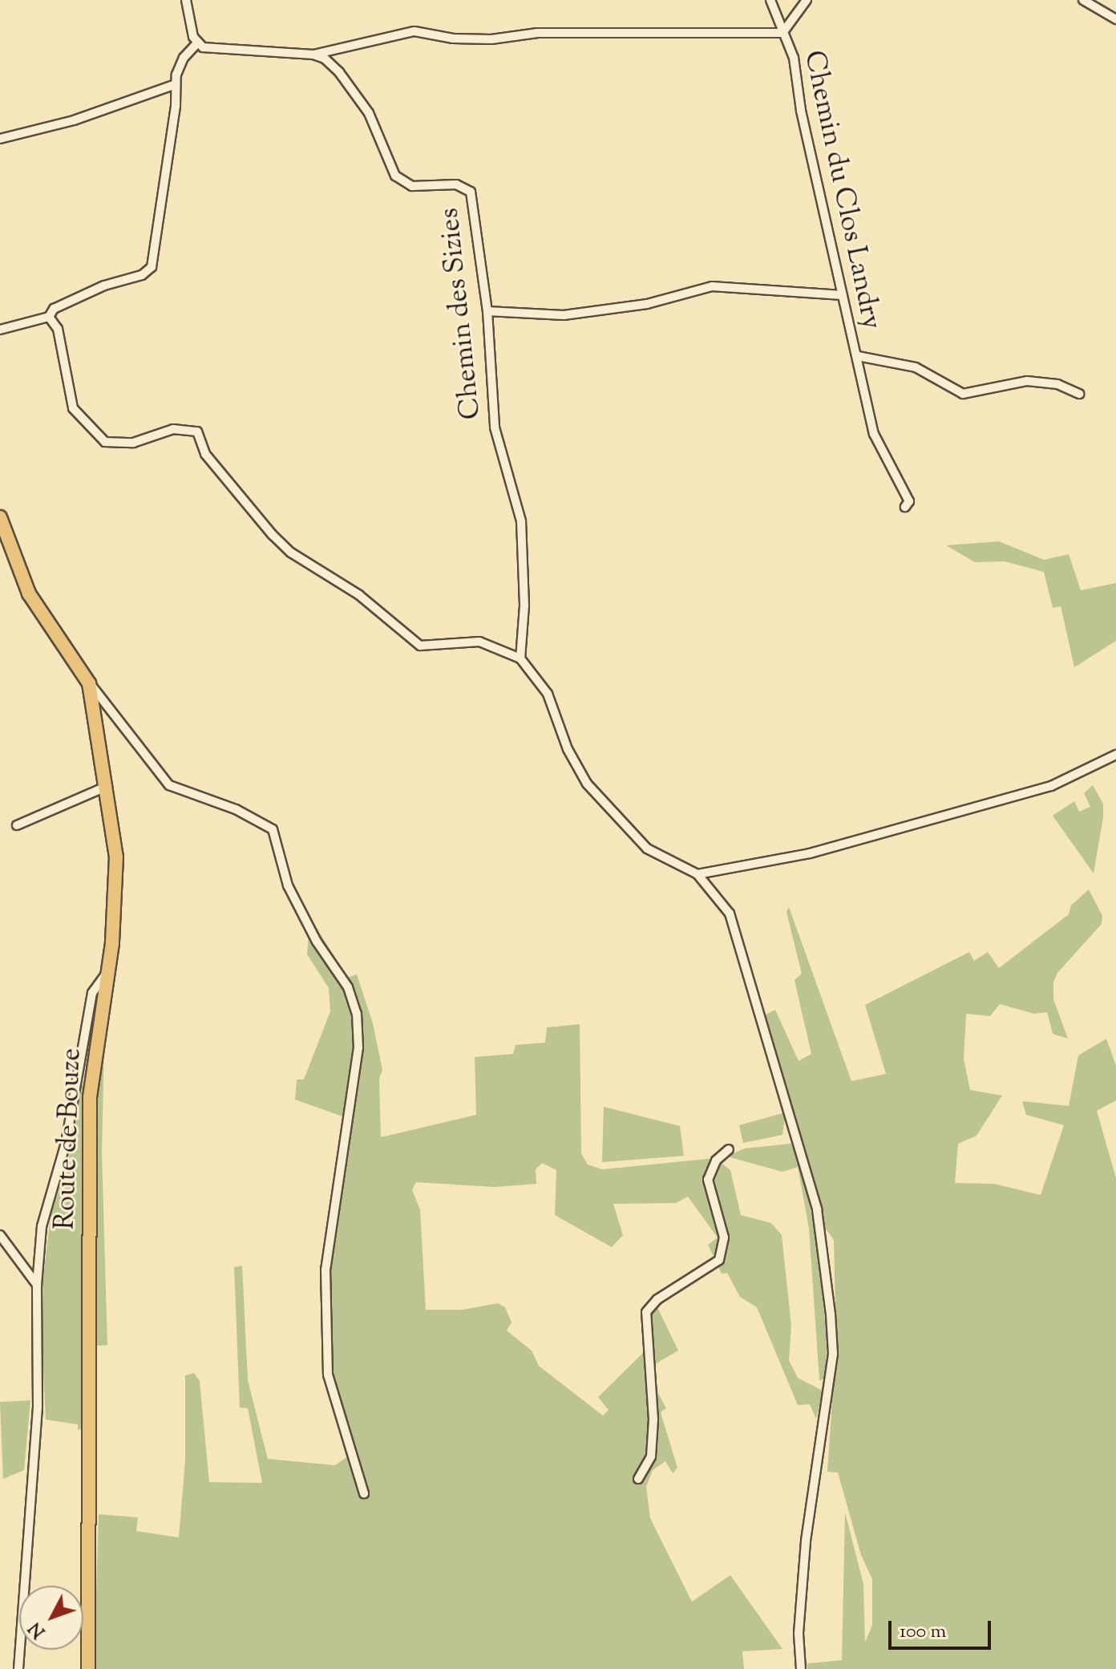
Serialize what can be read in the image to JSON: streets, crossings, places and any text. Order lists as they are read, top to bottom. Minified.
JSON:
{"streets":{"main road":["Route de Bouze"],"street":["Chemin du Clos Landry","Chemin des Sizies"]},"scale_bar":"100 m","north":"bottom left"}
